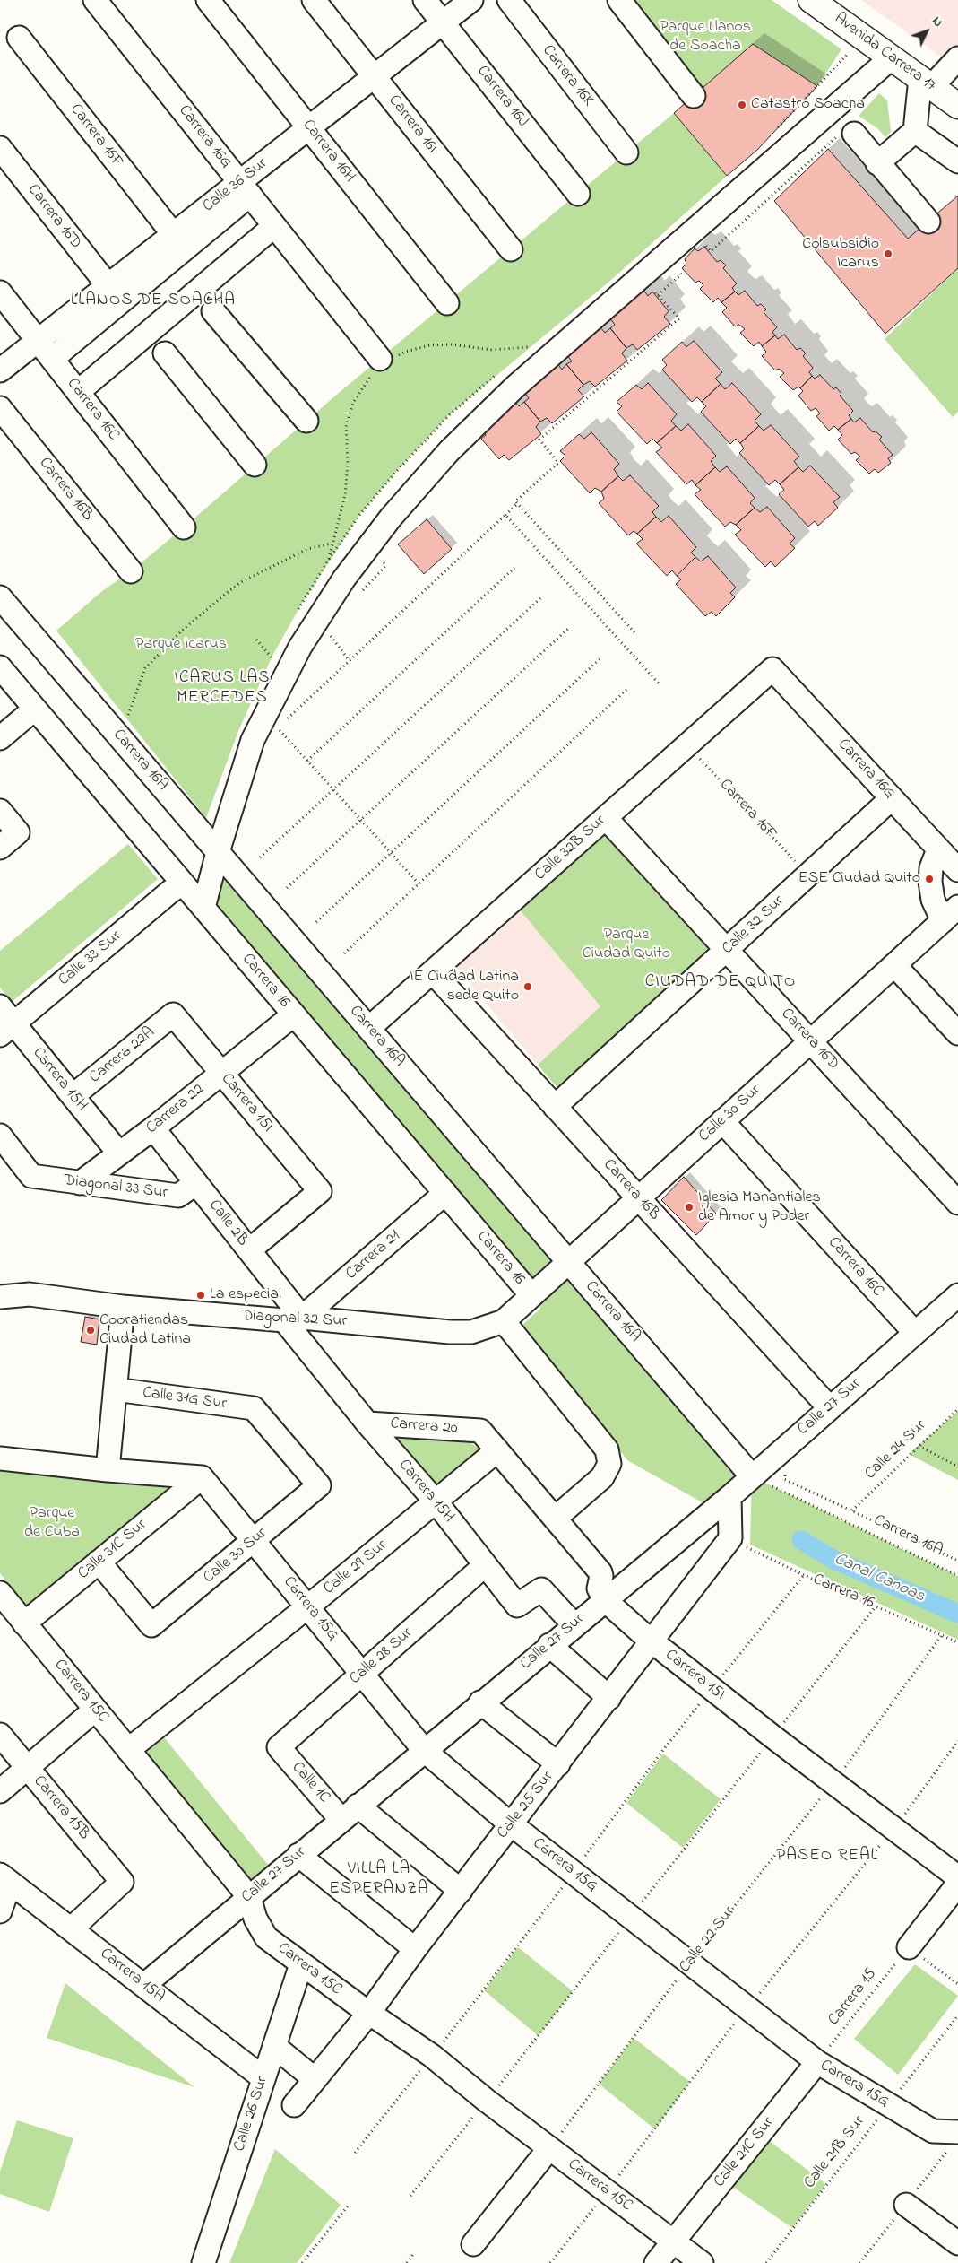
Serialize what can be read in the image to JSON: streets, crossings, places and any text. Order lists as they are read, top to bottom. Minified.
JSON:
{"streets":{"main road":["Avenida Carrera 17"],"street":["Carrera 16K","Carrera 16J","Carrera 16I","Carrera 16F","Carrera 16G","Carrera 16H","Calle 36 Sur","Carrera 16D","Carrera 16C","Carrera 16B","Carrera 16A","Calle 32B Sur","Calle 32 Sur","Calle 33 Sur","Carrera 16","Carrera 22A","Carrera 15H","Carrera 15I","Carrera 22","Calle 30 Sur","Diagonal 33 Sur","Calle 2B","Carrera 21","Diagonal 32 Sur","Calle 31G Sur","Calle 27 Sur","Carrera 20","Calle 31C Sur","Calle 29 Sur","Carrera 15G","Calle 28 Sur","Carrera 15C","Calle 1C","Calle 25 Sur","Carrera 15B","Carrera 15A","Calle 26 Sur","Calle 21C Sur"],"path":["Calle 24 Sur","Calle 22 Sur","Carrera 15","Calle 21B Sur"]},"crossings":[["Carrera 16J","Calle 36 Sur"],["Carrera 16I","Calle 36 Sur"],["Carrera 16F","Calle 36 Sur"],["Carrera 16F","Calle 32B Sur"],["Carrera 16F","Calle 32 Sur"],["Carrera 16G","Calle 36 Sur"],["Carrera 16G","Calle 32B Sur"],["Carrera 16G","Calle 32 Sur"],["Carrera 16H","Calle 36 Sur"],["Calle 36 Sur","Carrera 16D"],["Calle 36 Sur","Carrera 16C"],["Carrera 16D","Calle 32B Sur"],["Carrera 16D","Calle 32 Sur"],["Carrera 16D","Calle 30 Sur"],["Carrera 16C","Calle 30 Sur"],["Carrera 16C","Calle 27 Sur"],["Carrera 16B","Calle 32B Sur"],["Carrera 16B","Calle 32 Sur"],["Carrera 16B","Calle 30 Sur"],["Carrera 16B","Calle 27 Sur"],["Carrera 16A","Calle 32B Sur"],["Carrera 16A","Calle 30 Sur"],["Carrera 16A","Calle 27 Sur"],["Carrera 16A","Calle 24 Sur"],["Calle 33 Sur","Carrera 16"],["Calle 33 Sur","Carrera 15H"],["Carrera 16","Carrera 22"],["Carrera 16","Calle 30 Sur"],["Carrera 16","Carrera 21"],["Carrera 16","Calle 25 Sur"],["Carrera 16","Calle 22 Sur"],["Carrera 22A","Carrera 15H"],["Carrera 22A","Carrera 15I"],["Carrera 15H","Carrera 22"],["Carrera 15H","Calle 2B"],["Carrera 15H","Carrera 21"],["Carrera 15H","Diagonal 32 Sur"],["Carrera 15H","Calle 27 Sur"],["Carrera 15H","Carrera 20"],["Carrera 15H","Calle 29 Sur"],["Carrera 15H","Calle 28 Sur"],["Carrera 15I","Carrera 22"],["Carrera 15I","Calle 2B"],["Carrera 15I","Calle 27 Sur"],["Carrera 15I","Calle 25 Sur"],["Carrera 15I","Calle 22 Sur"],["Carrera 22","Diagonal 33 Sur"],["Carrera 22","Calle 2B"],["Calle 30 Sur","Diagonal 32 Sur"],["Calle 30 Sur","Calle 31G Sur"],["Calle 30 Sur","Calle 31C Sur"],["Calle 30 Sur","Carrera 15G"],["Diagonal 33 Sur","Calle 2B"],["Calle 2B","Carrera 21"],["Calle 2B","Diagonal 32 Sur"],["Carrera 21","Diagonal 32 Sur"],["Calle 27 Sur","Carrera 15G"],["Calle 27 Sur","Carrera 15C"],["Calle 27 Sur","Calle 1C"],["Calle 27 Sur","Carrera 15A"],["Carrera 20","Calle 29 Sur"],["Calle 31C Sur","Carrera 15G"],["Calle 31C Sur","Carrera 15C"],["Calle 29 Sur","Carrera 15G"],["Calle 29 Sur","Carrera 15C"],["Carrera 15G","Calle 28 Sur"],["Carrera 15G","Calle 25 Sur"],["Carrera 15G","Calle 22 Sur"],["Carrera 15G","Carrera 15"],["Carrera 15G","Calle 21C Sur"],["Carrera 15G","Calle 21B Sur"],["Calle 28 Sur","Calle 1C"],["Carrera 15C","Calle 25 Sur"],["Carrera 15C","Calle 22 Sur"],["Carrera 15C","Calle 26 Sur"],["Carrera 15C","Calle 21C Sur"],["Calle 1C","Calle 25 Sur"],["Carrera 15B","Carrera 15A"],["Carrera 15A","Calle 26 Sur"],["Carrera 15","Calle 21C Sur"]],"districts":["LLANOS DE SOACHA","ICARUS LAS MERCEDES","CIUDAD DE QUITO","PASEO REAL","VILLA LA ESPERANZA"],"water":["Canal Canoas"],"parks":["Parque Llanos de Soacha","Parque Icarus","Parque Ciudad Quito","Parque de Cuba"],"places":["Catastro Soacha","Colsubsidio Icarus","ESE Ciudad Quito","IE Ciudad Latina sede Quito","Iglesia Manantiales de Amor y Poder","La especial","Cooratiendas Ciudad Latina"],"north":"top right"}
